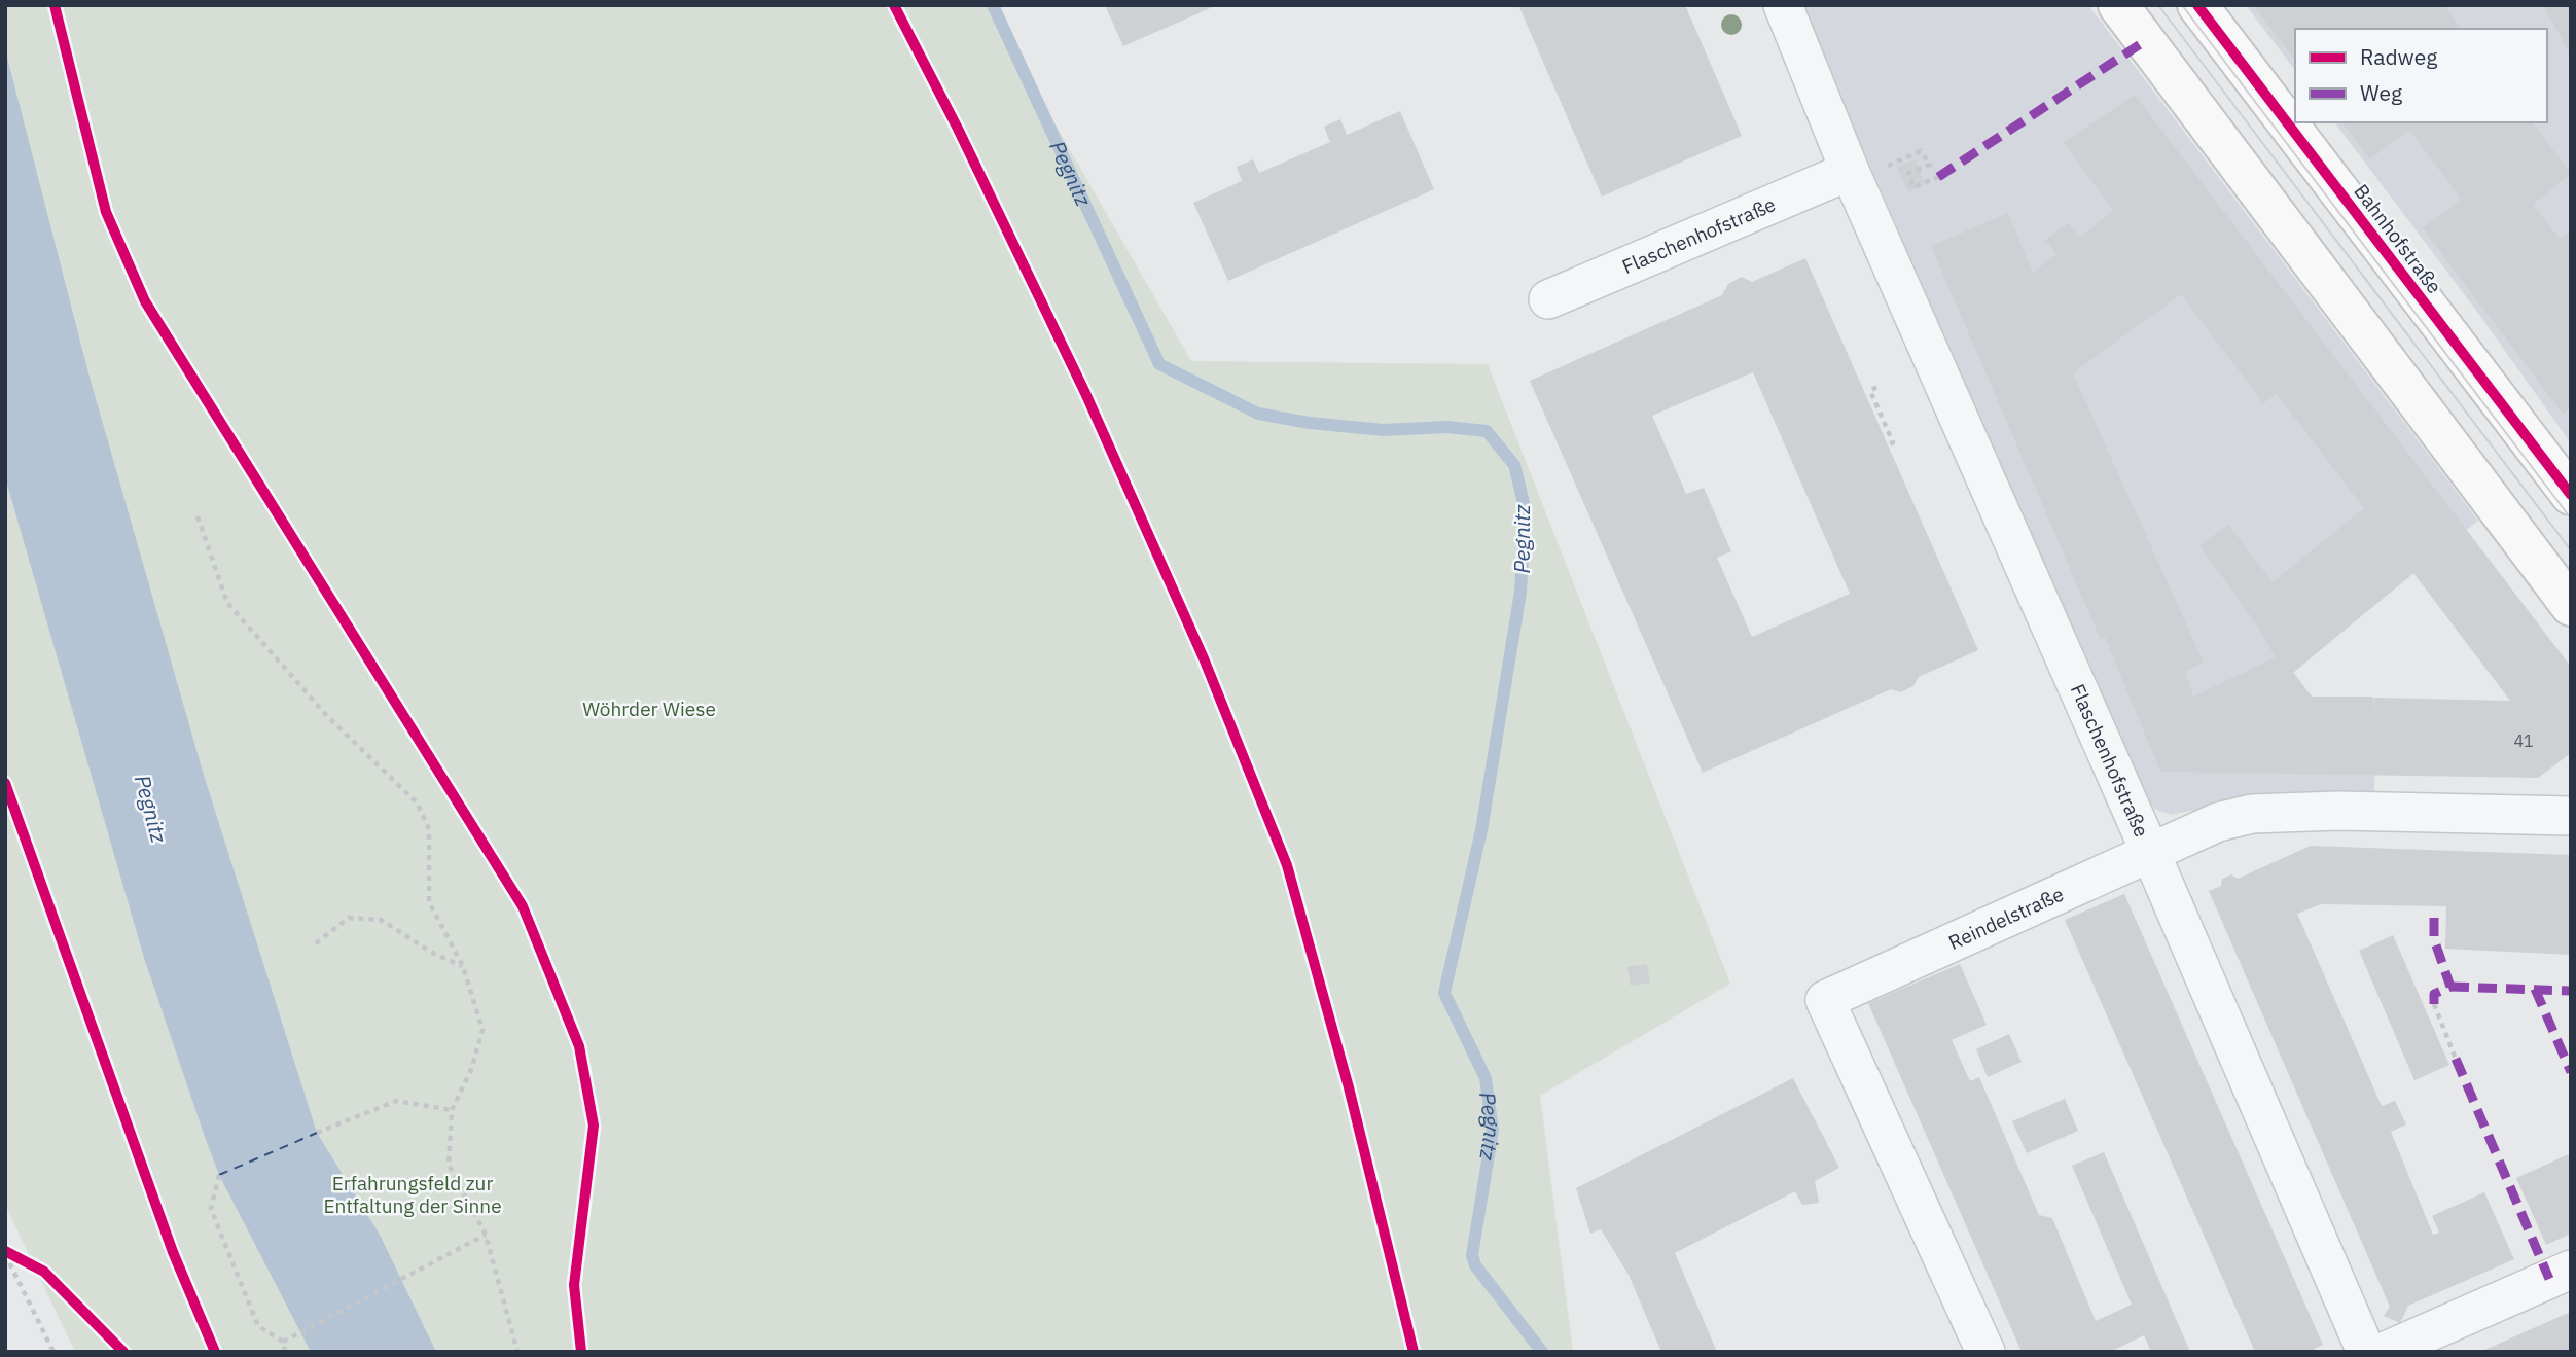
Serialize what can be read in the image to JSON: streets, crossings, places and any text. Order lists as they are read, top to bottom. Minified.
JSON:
{"streets":{"main road":["Bahnhofstraße"],"street":["Flaschenhofstraße","Reindelstraße"]},"crossings":[["Flaschenhofstraße","Reindelstraße"]],"water":["Pegnitz"],"parks":["Wöhrder Wiese","Erfahrungsfeld zur Entfaltung der Sinne"],"house_numbers":["41"],"legend":["Radweg","Weg"]}
